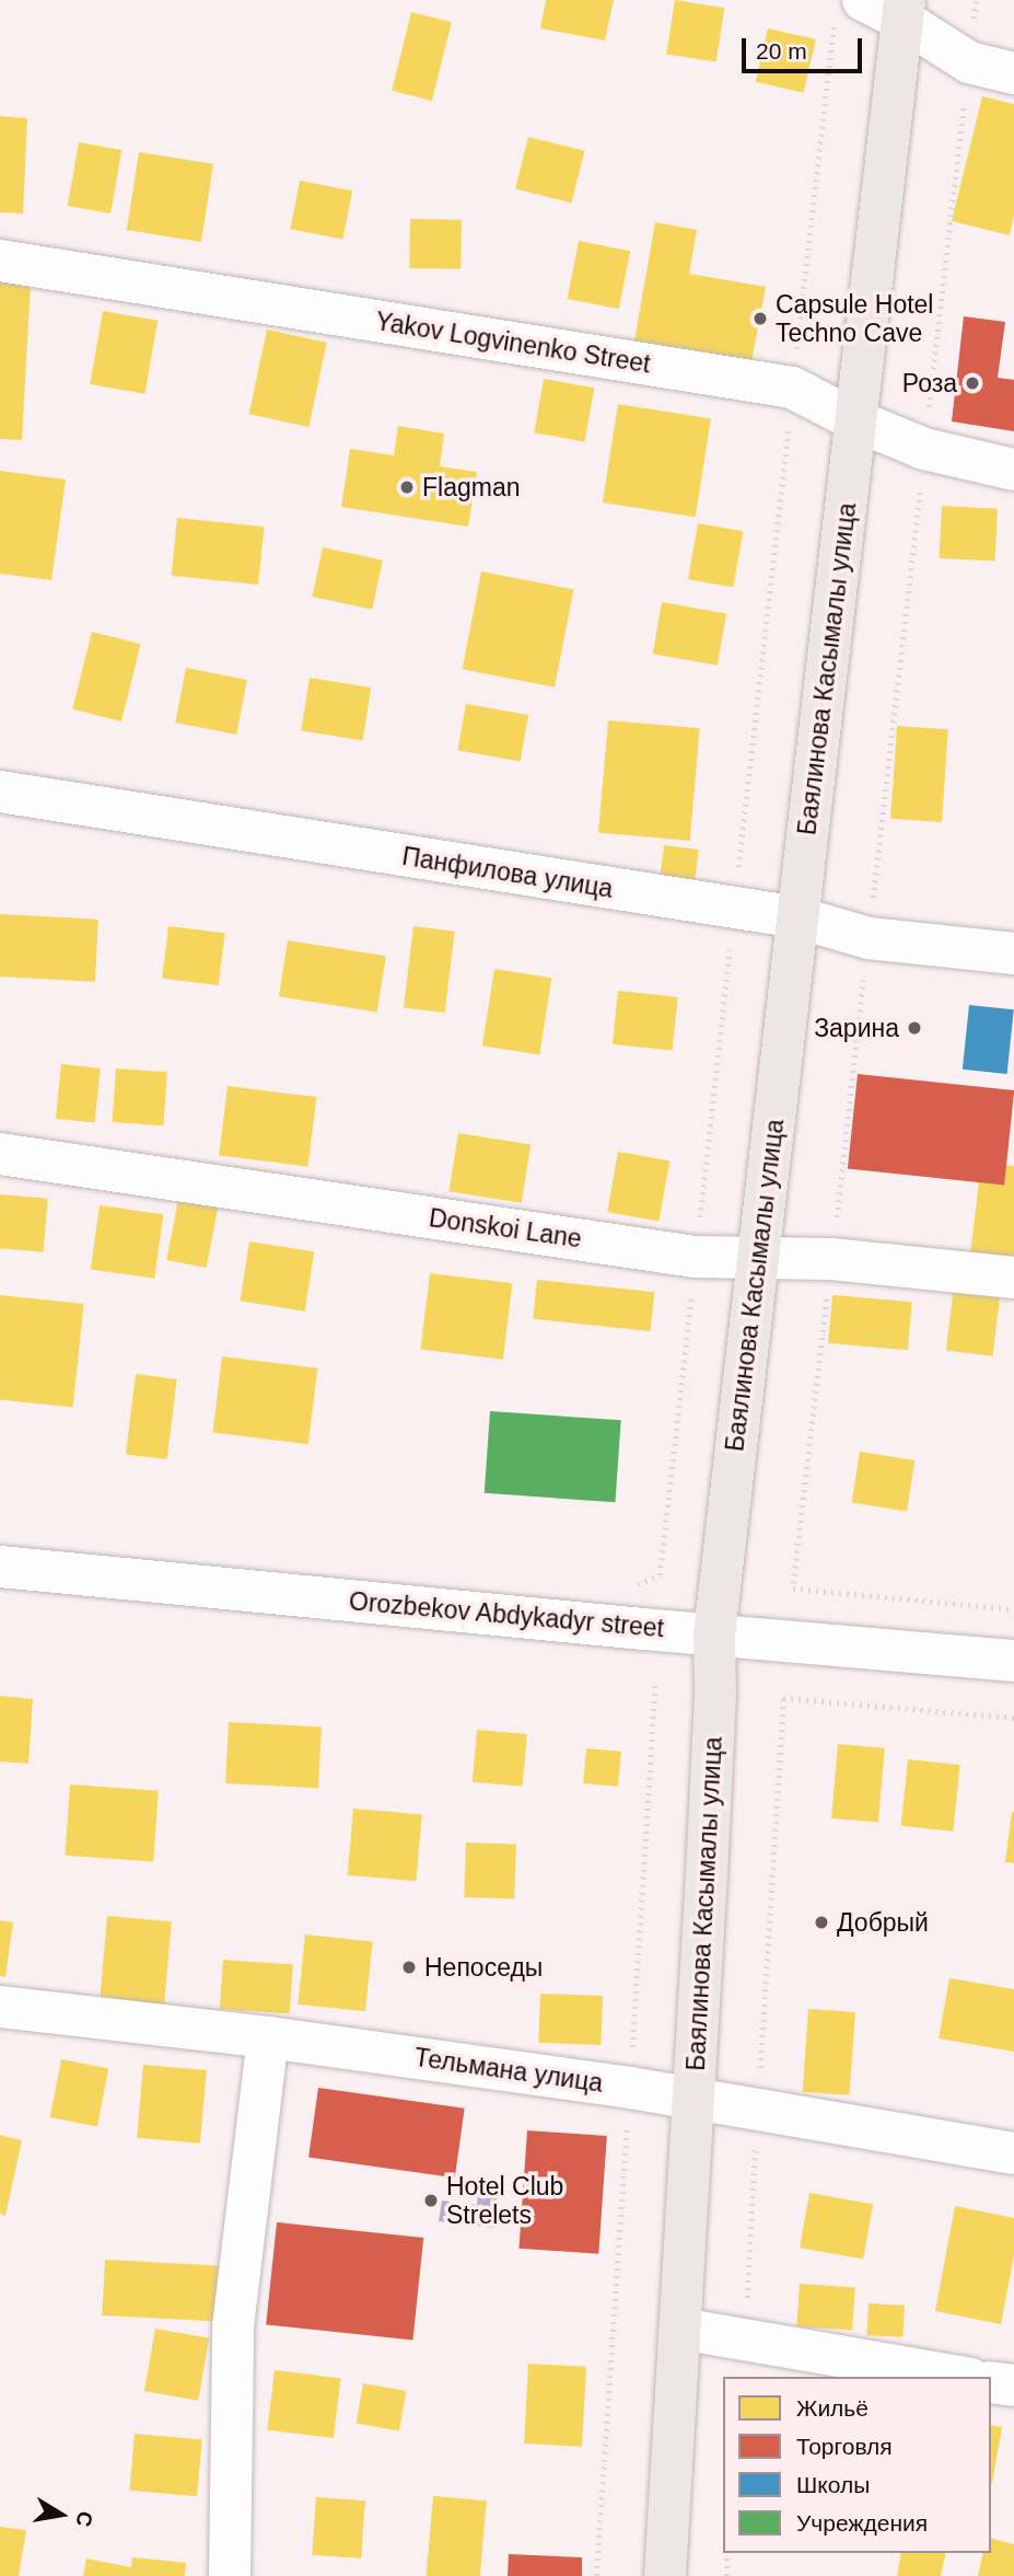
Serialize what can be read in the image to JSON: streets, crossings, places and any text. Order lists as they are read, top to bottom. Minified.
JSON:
{"streets":{"main road":["Баялинова Касымалы улица"],"street":["Yakov Logvinenko Street","Панфилова улица","Donskoi Lane","Orozbekov Abdykadyr street","Тельмана улица"]},"crossings":[["Yakov Logvinenko Street","Баялинова Касымалы улица"],["Баялинова Касымалы улица","Панфилова улица"],["Баялинова Касымалы улица","Donskoi Lane"],["Баялинова Касымалы улица","Orozbekov Abdykadyr street"],["Баялинова Касымалы улица","Тельмана улица"]],"places":["Capsule Hotel Techno Cave","Роза","Flagman","Зарина","Добрый","Непоседы","Hotel Club Strelets"],"legend":["Жильё","Торговля","Школы","Учреждения"],"scale_bar":"20 m","north":"right"}
